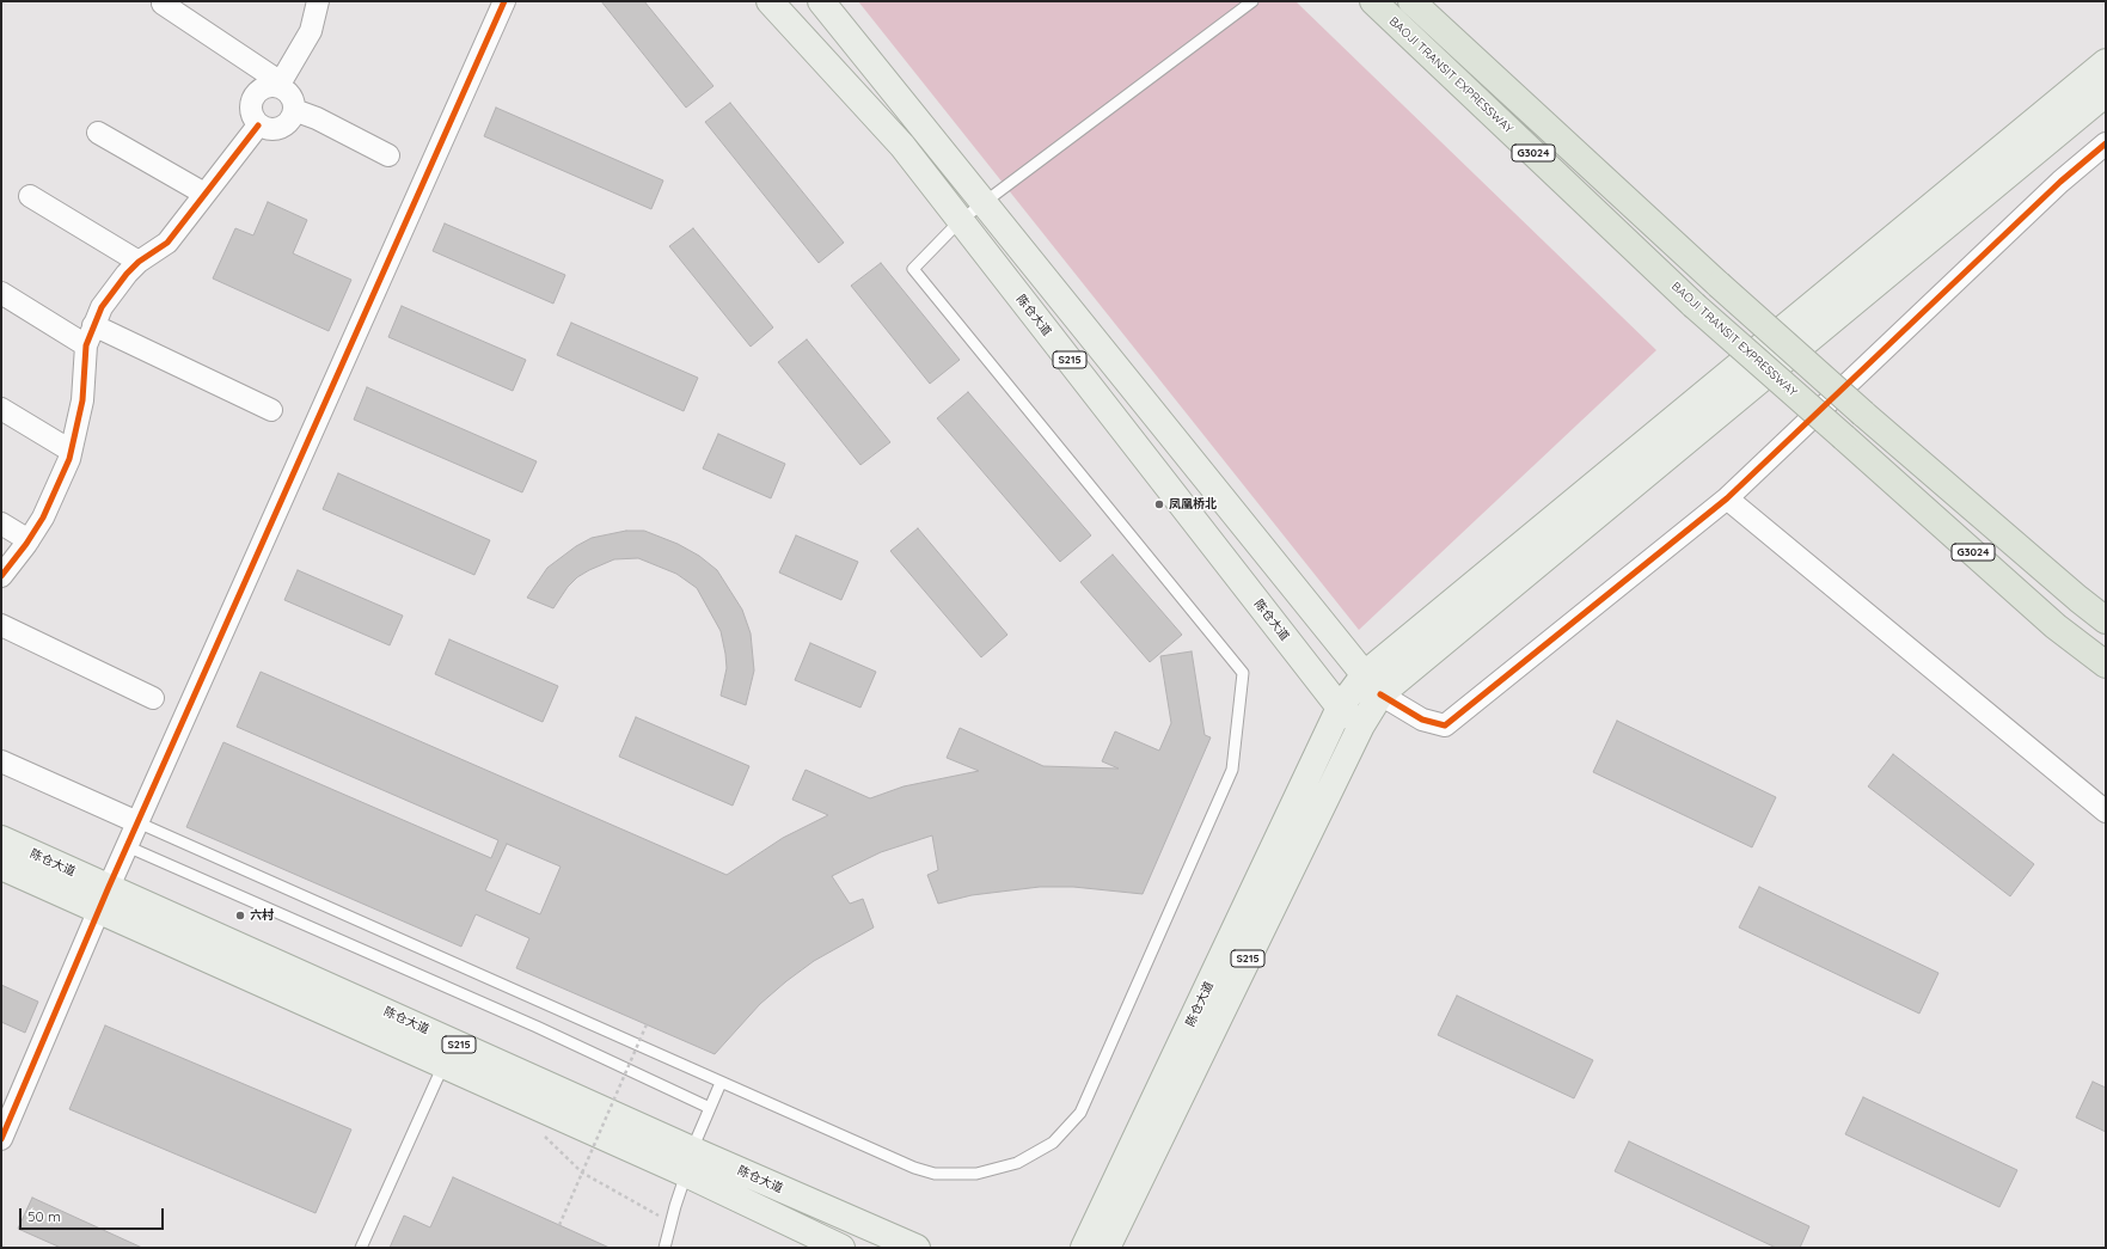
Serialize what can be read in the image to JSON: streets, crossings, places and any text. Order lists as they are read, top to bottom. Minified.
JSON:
{"streets":{"highway":["BAOJI TRANSIT EXPRESSWAY","G3024"],"main road":["陈仓大道","S215"]},"places":["凤凰桥北","六村"],"scale_bar":"50 m"}
